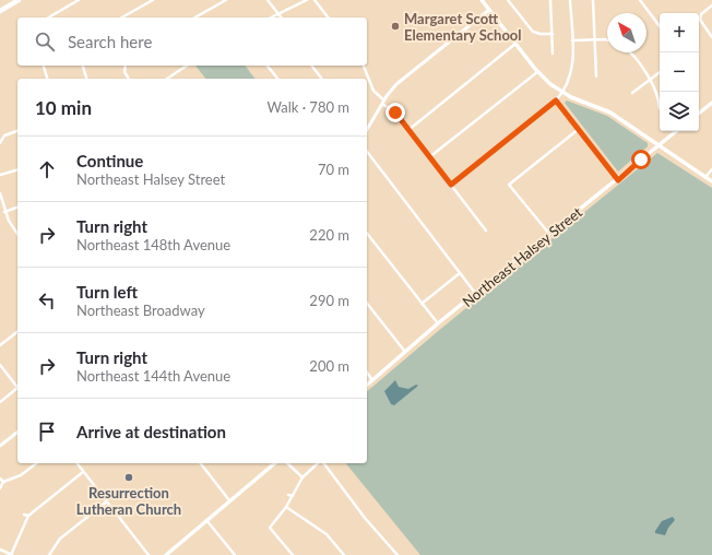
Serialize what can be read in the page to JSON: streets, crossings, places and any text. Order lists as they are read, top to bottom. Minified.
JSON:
{"streets":{"main road":["Northeast Halsey Street"]},"places":["Margaret Scott Elementary School","Resurrection Lutheran Church"],"north":"top left","page":{"map_buttons":["+","−"],"search":"Search here","heading":["10 min","Walk · 780 m"],"list":[["Continue","Northeast Halsey Street","70 m"],["Turn right","Northeast 148th Avenue","220 m"],["Turn left","Northeast Broadway","290 m"],["Turn right","Northeast 144th Avenue","200 m"],"Arrive at destination"]}}
